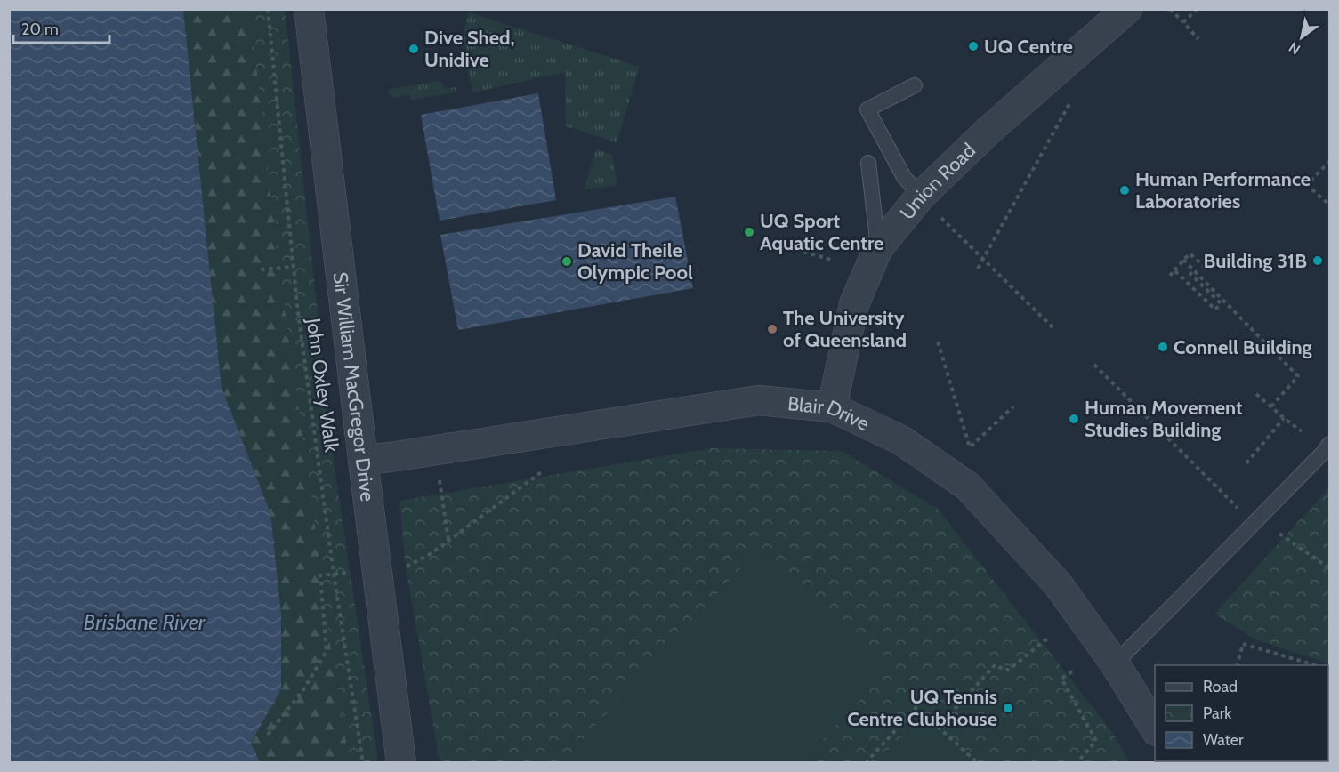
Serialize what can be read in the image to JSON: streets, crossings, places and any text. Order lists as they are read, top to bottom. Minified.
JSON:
{"streets":{"street":["Union Road","Sir William MacGregor Drive","Blair Drive"],"path":["John Oxley Walk"]},"crossings":[["Union Road","Blair Drive"],["Sir William MacGregor Drive","Blair Drive"]],"water":["Brisbane River"],"places":["UQ Centre","Dive Shed, Unidive","Human Performance Laboratories","UQ Sport Aquatic Centre","Building 31B","David Theile Olympic Pool","The University of Queensland","Connell Building","Human Movement Studies Building","UQ Tennis Centre Clubhouse"],"legend":["Road","Park","Water"],"scale_bar":"20 m","north":"bottom left"}
